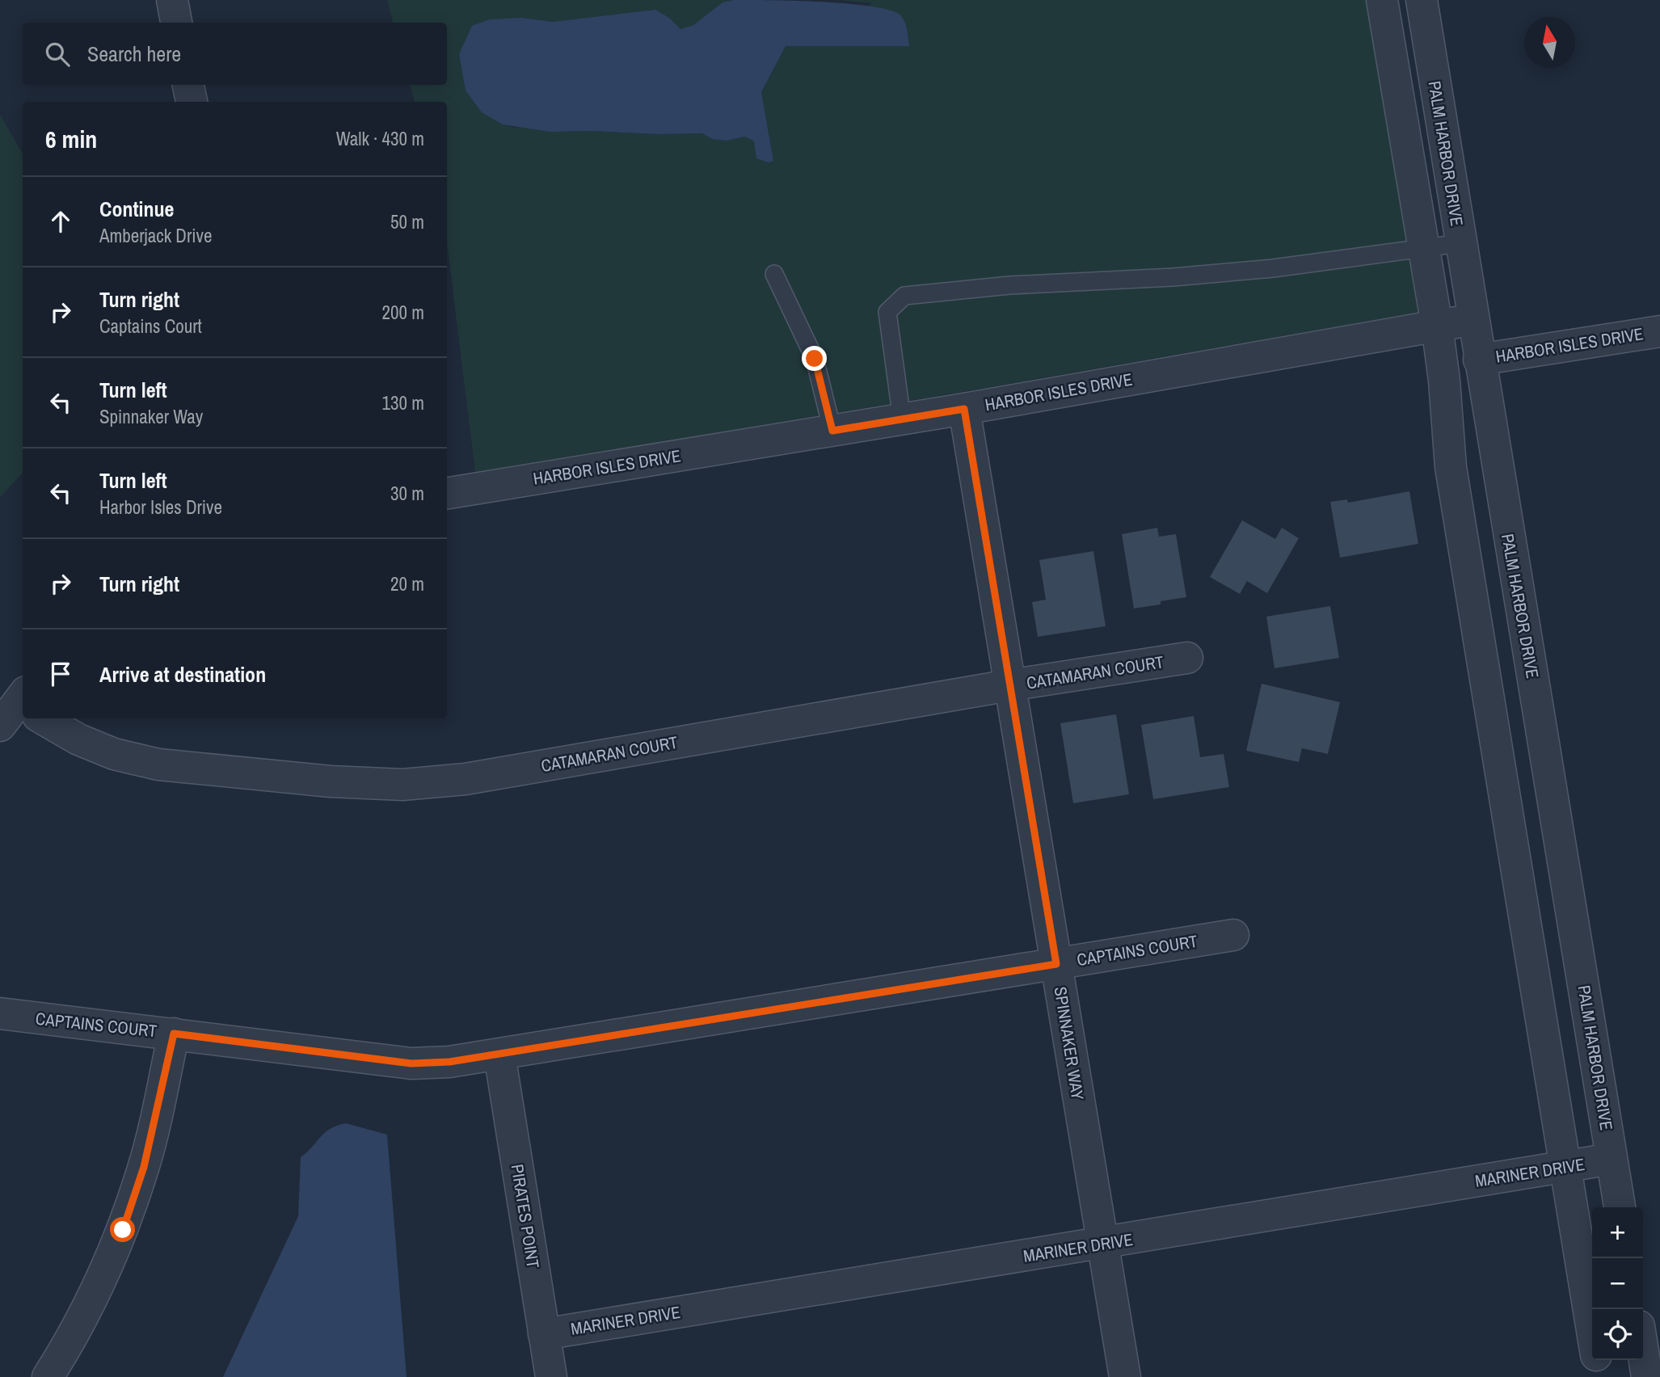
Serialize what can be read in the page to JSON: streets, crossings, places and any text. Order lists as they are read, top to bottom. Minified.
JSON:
{"streets":{"street":["PALM HARBOR DRIVE","HARBOR ISLES DRIVE","CATAMARAN COURT","CAPTAINS COURT","SPINNAKER WAY","MARINER DRIVE","PIRATES POINT"]},"crossings":[["PALM HARBOR DRIVE","HARBOR ISLES DRIVE"],["PALM HARBOR DRIVE","MARINER DRIVE"],["HARBOR ISLES DRIVE","SPINNAKER WAY"],["CATAMARAN COURT","SPINNAKER WAY"],["CAPTAINS COURT","SPINNAKER WAY"],["CAPTAINS COURT","PIRATES POINT"],["SPINNAKER WAY","MARINER DRIVE"],["MARINER DRIVE","PIRATES POINT"]],"north":"top","page":{"search":"Search here","heading":["6 min","Walk · 430 m"],"list":[["Continue","Amberjack Drive","50 m"],["Turn right","Captains Court","200 m"],["Turn left","Spinnaker Way","130 m"],["Turn left","Harbor Isles Drive","30 m"],["Turn right","20 m"],"Arrive at destination"],"map_buttons":["+","−"]}}
